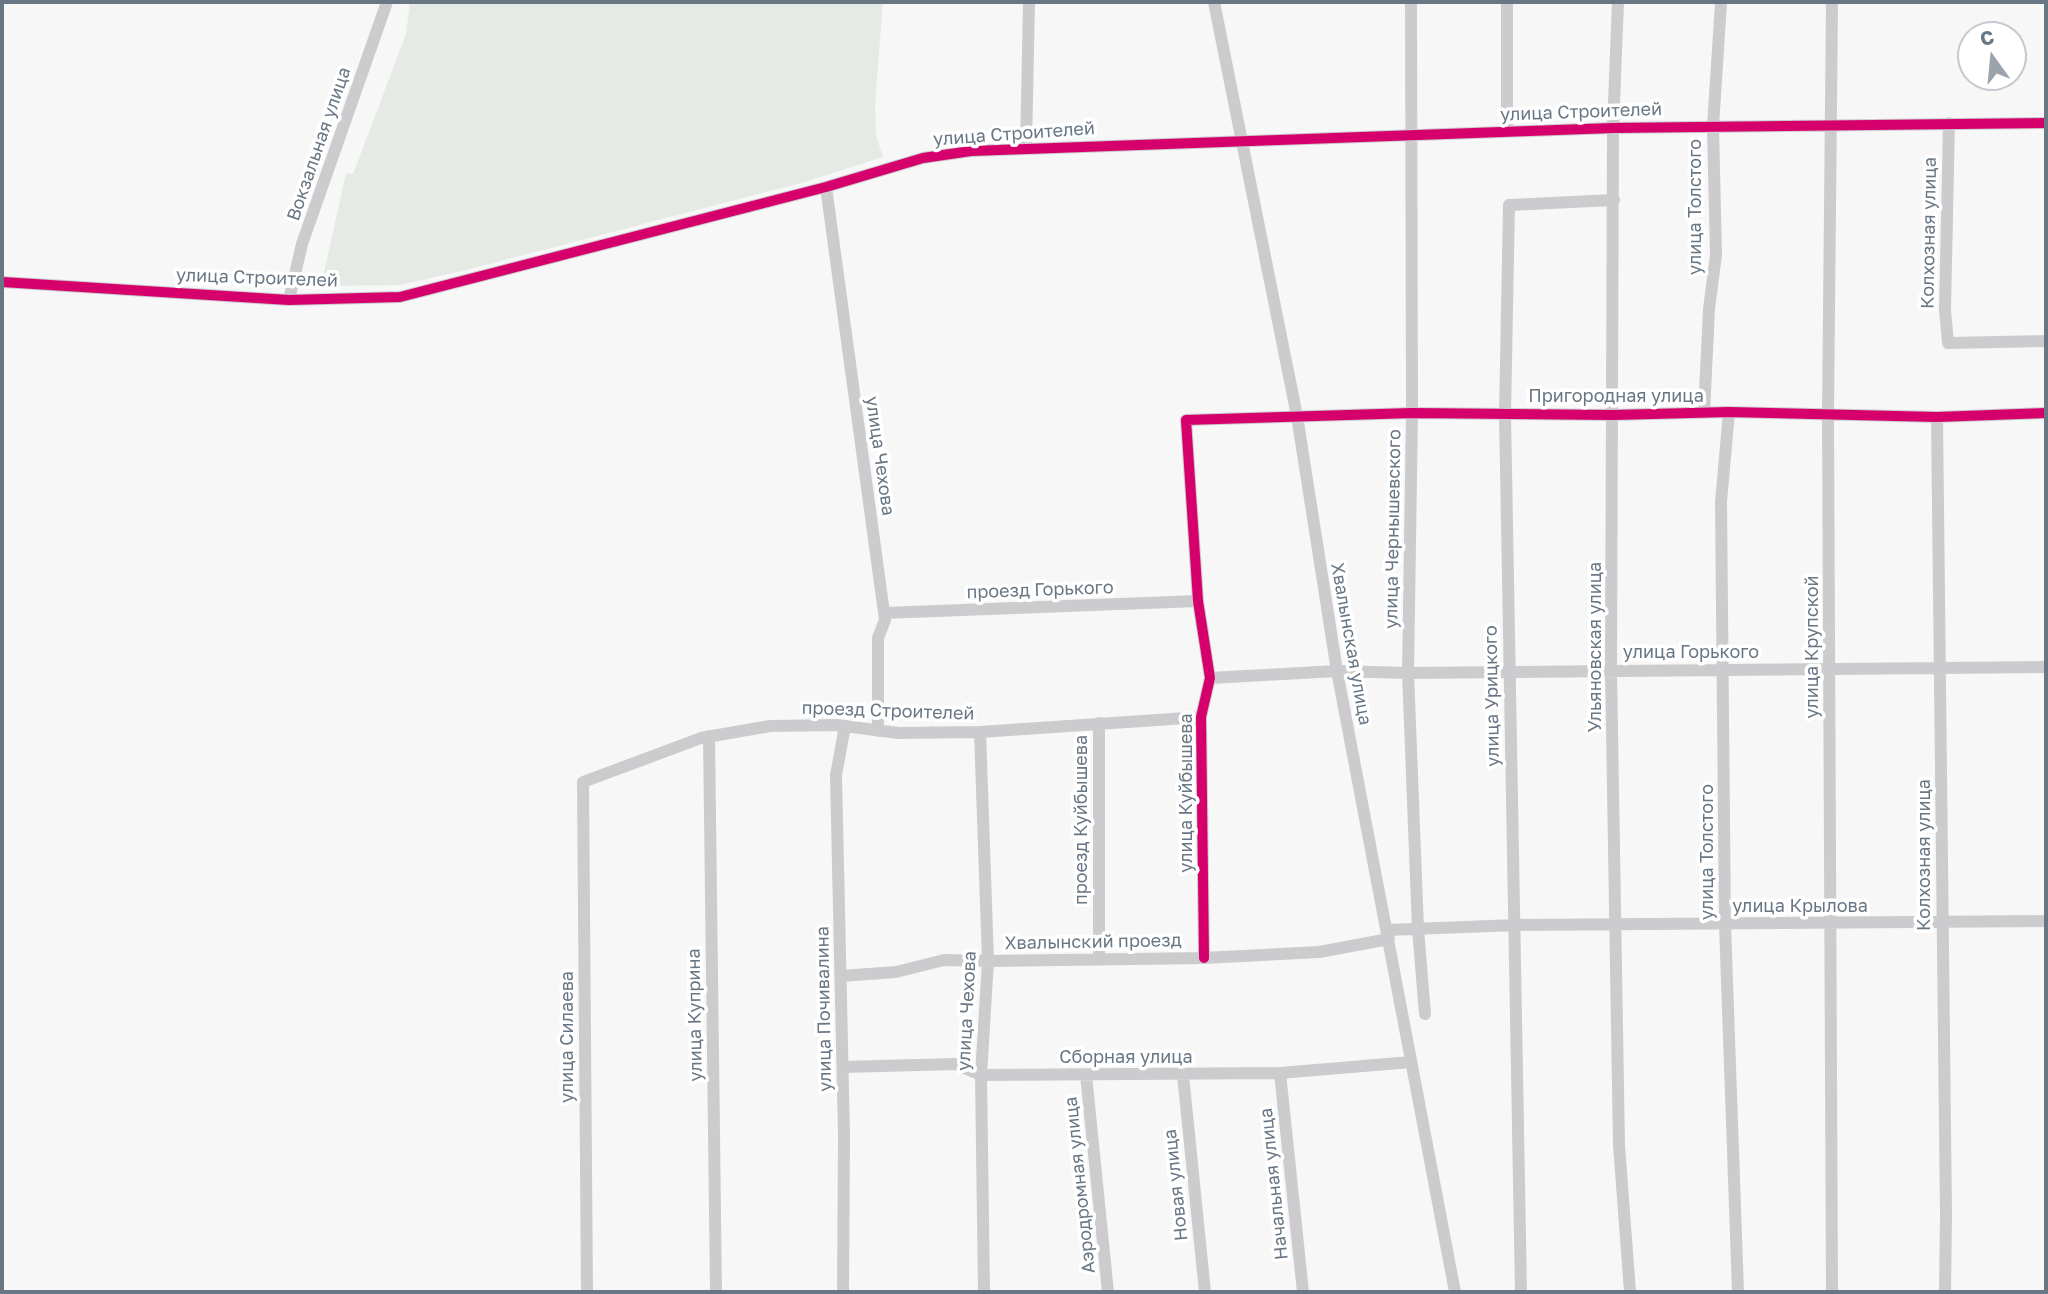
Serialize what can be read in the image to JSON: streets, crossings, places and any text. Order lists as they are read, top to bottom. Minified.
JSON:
{"streets":{"street":["улица Строителей","Вокзальная улица","улица Толстого","Колхозная улица","Пригородная улица","улица Чехова","улица Чернышевского","проезд Горького","Хвалынская улица","Ульяновская улица","улица Крупской","улица Горького","улица Урицкого","проезд Строителей","улица Куйбышева","проезд Куйбышева","улица Крылова","Хвалынский проезд","улица Почивалина","улица Куприна","улица Силаева","Сборная улица","Начальная улица","Аэродромная улица","Новая улица"]},"crossings":[["улица Строителей","Вокзальная улица"],["улица Строителей","улица Толстого"],["улица Строителей","Колхозная улица"],["улица Строителей","улица Чехова"],["улица Строителей","улица Чернышевского"],["улица Строителей","Хвалынская улица"],["улица Строителей","Ульяновская улица"],["улица Строителей","улица Крупской"],["улица Толстого","Пригородная улица"],["улица Толстого","улица Горького"],["улица Толстого","улица Крылова"],["Колхозная улица","Пригородная улица"],["Колхозная улица","улица Горького"],["Колхозная улица","улица Крылова"],["Пригородная улица","улица Чернышевского"],["Пригородная улица","Хвалынская улица"],["Пригородная улица","Ульяновская улица"],["Пригородная улица","улица Крупской"],["Пригородная улица","улица Урицкого"],["Пригородная улица","улица Куйбышева"],["улица Чехова","проезд Горького"],["улица Чехова","проезд Строителей"],["улица Чехова","Хвалынский проезд"],["улица Чехова","Сборная улица"],["улица Чернышевского","улица Горького"],["улица Чернышевского","улица Крылова"],["проезд Горького","улица Куйбышева"],["Хвалынская улица","улица Горького"],["Хвалынская улица","улица Крылова"],["Хвалынская улица","Хвалынский проезд"],["Хвалынская улица","Сборная улица"],["Ульяновская улица","улица Горького"],["Ульяновская улица","улица Урицкого"],["Ульяновская улица","улица Крылова"],["улица Крупской","улица Горького"],["улица Крупской","улица Крылова"],["улица Горького","улица Урицкого"],["улица Горького","улица Куйбышева"],["улица Урицкого","улица Крылова"],["проезд Строителей","улица Куйбышева"],["проезд Строителей","проезд Куйбышева"],["проезд Строителей","улица Почивалина"],["проезд Строителей","улица Куприна"],["проезд Строителей","улица Силаева"],["улица Куйбышева","Хвалынский проезд"],["проезд Куйбышева","Хвалынский проезд"],["улица Крылова","Хвалынский проезд"],["Хвалынский проезд","улица Почивалина"],["улица Почивалина","Сборная улица"],["Сборная улица","Начальная улица"],["Сборная улица","Аэродромная улица"],["Сборная улица","Новая улица"]],"north":"top"}
